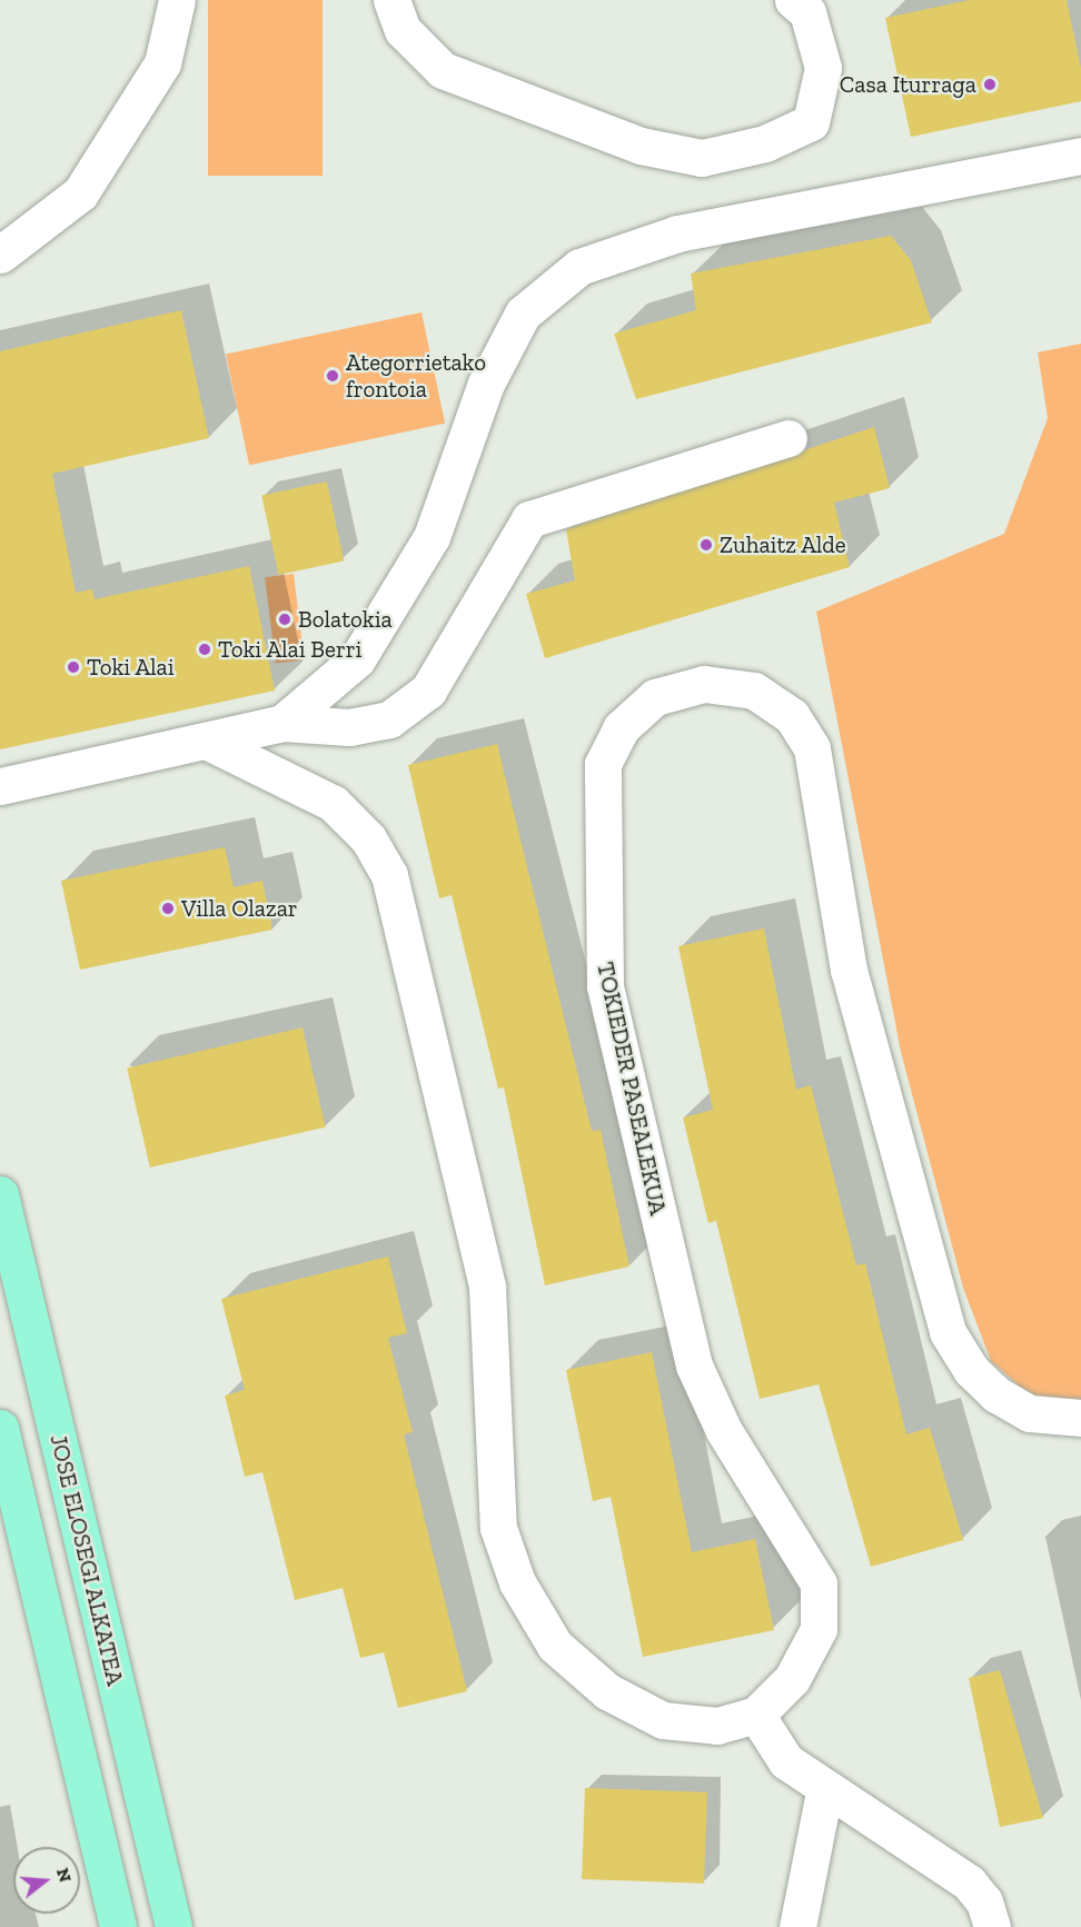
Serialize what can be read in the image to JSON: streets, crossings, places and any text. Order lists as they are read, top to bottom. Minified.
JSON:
{"streets":{"main road":["JOSE ELOSEGI ALKATEA"],"street":["TOKIEDER PASEALEKUA"]},"places":["Casa Iturraga","Ategorrietako frontoia","Zuhaitz Alde","Bolatokia","Toki Alai Berri","Toki Alai","Villa Olazar"],"north":"right"}
